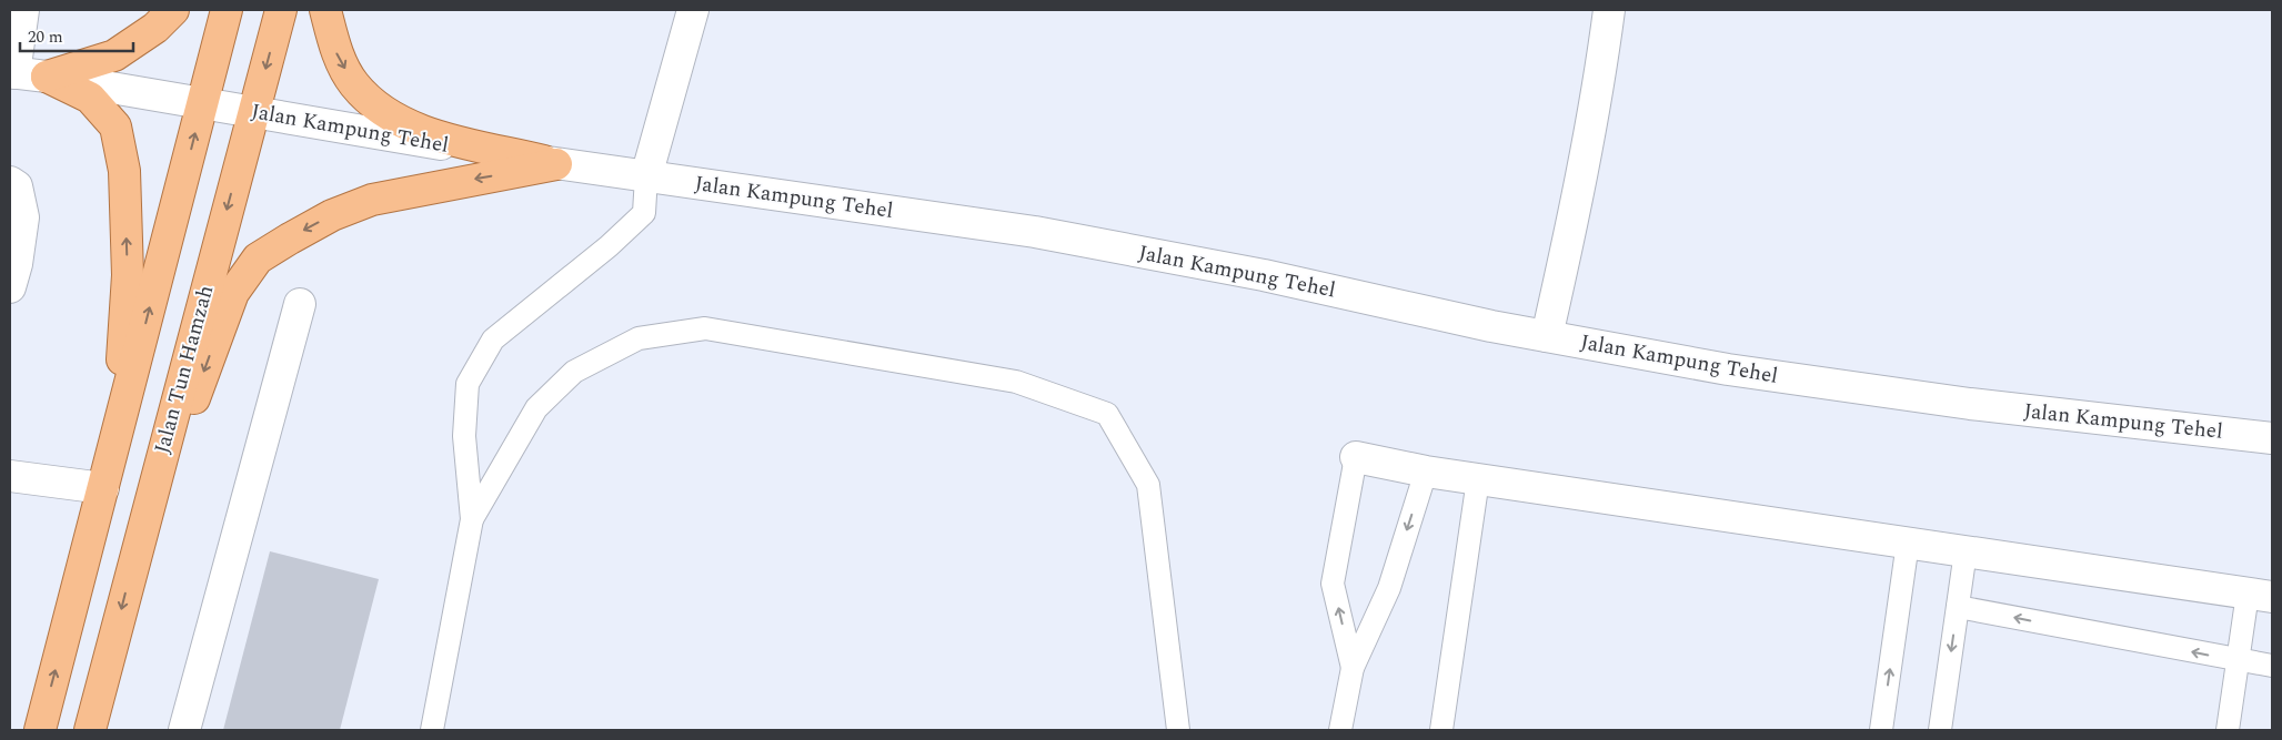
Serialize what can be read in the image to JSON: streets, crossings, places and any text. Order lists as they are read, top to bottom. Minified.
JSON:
{"streets":{"main road":["Jalan Tun Hamzah"],"street":["Jalan Kampung Tehel"]},"crossings":[["Jalan Kampung Tehel","Jalan Tun Hamzah"]],"scale_bar":"20 m"}
